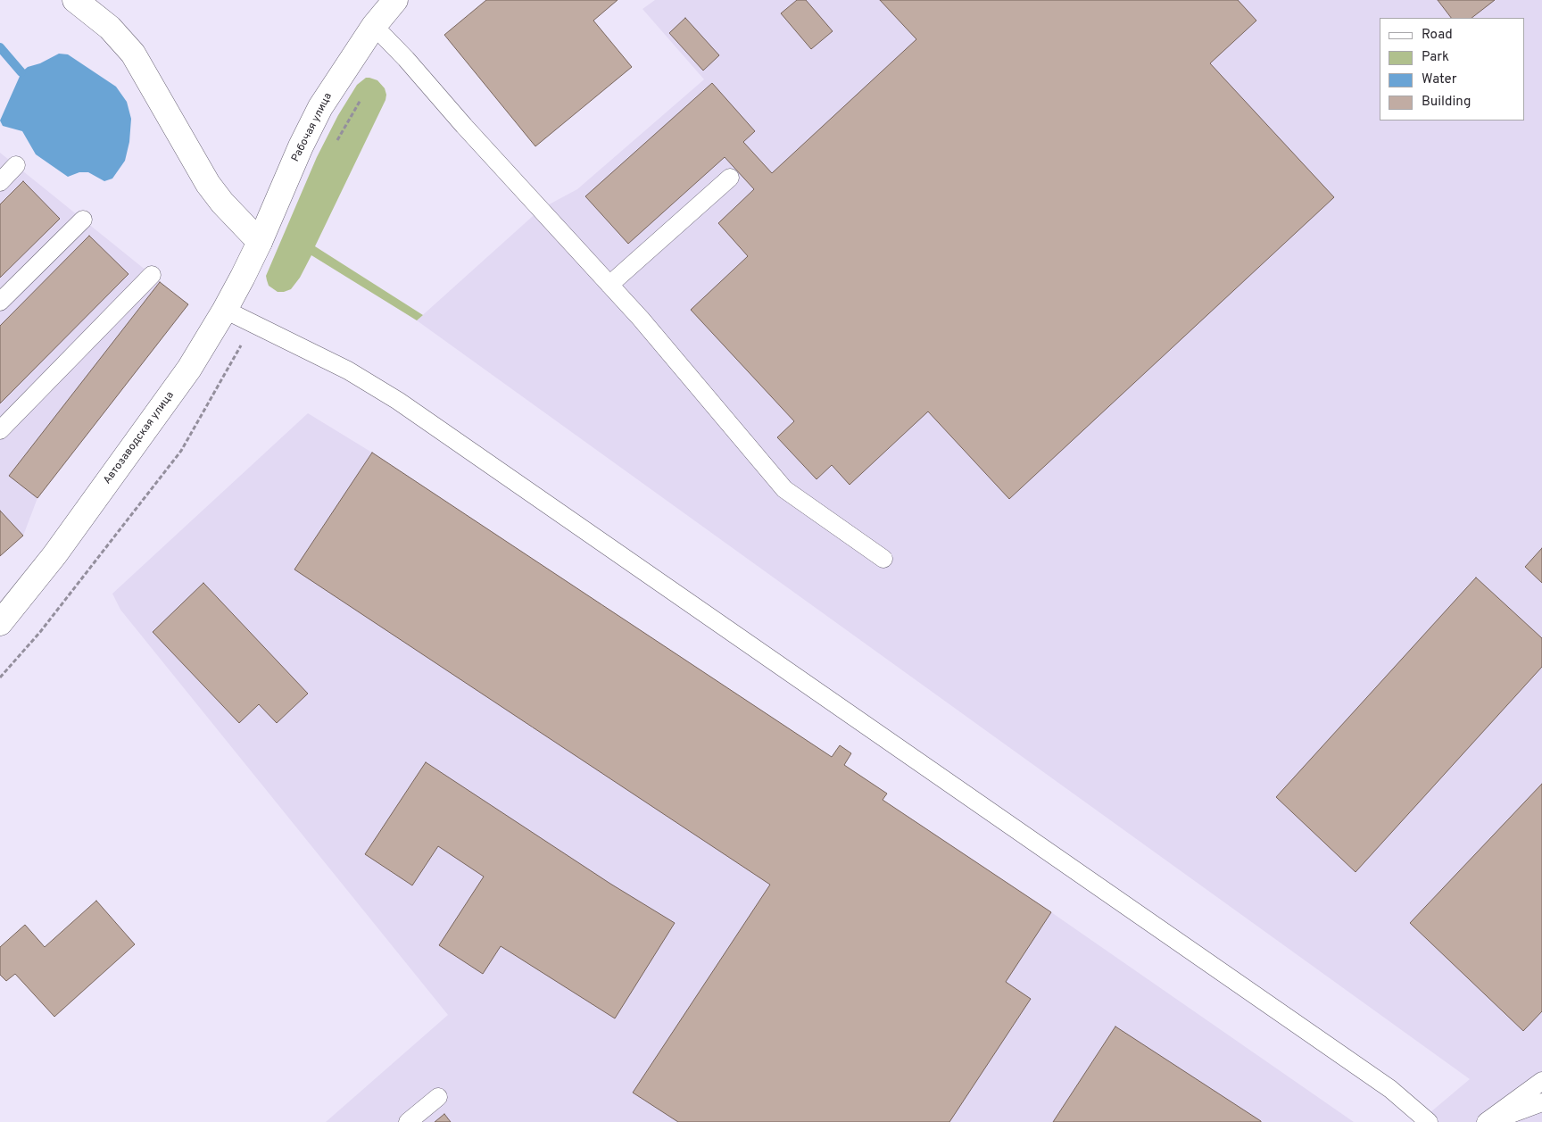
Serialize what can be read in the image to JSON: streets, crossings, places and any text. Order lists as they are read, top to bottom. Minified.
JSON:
{"streets":{"street":["Рабочая улица","Автозаводская улица"]},"crossings":[["Рабочая улица","Автозаводская улица"]],"legend":["Road","Park","Water","Building"]}
